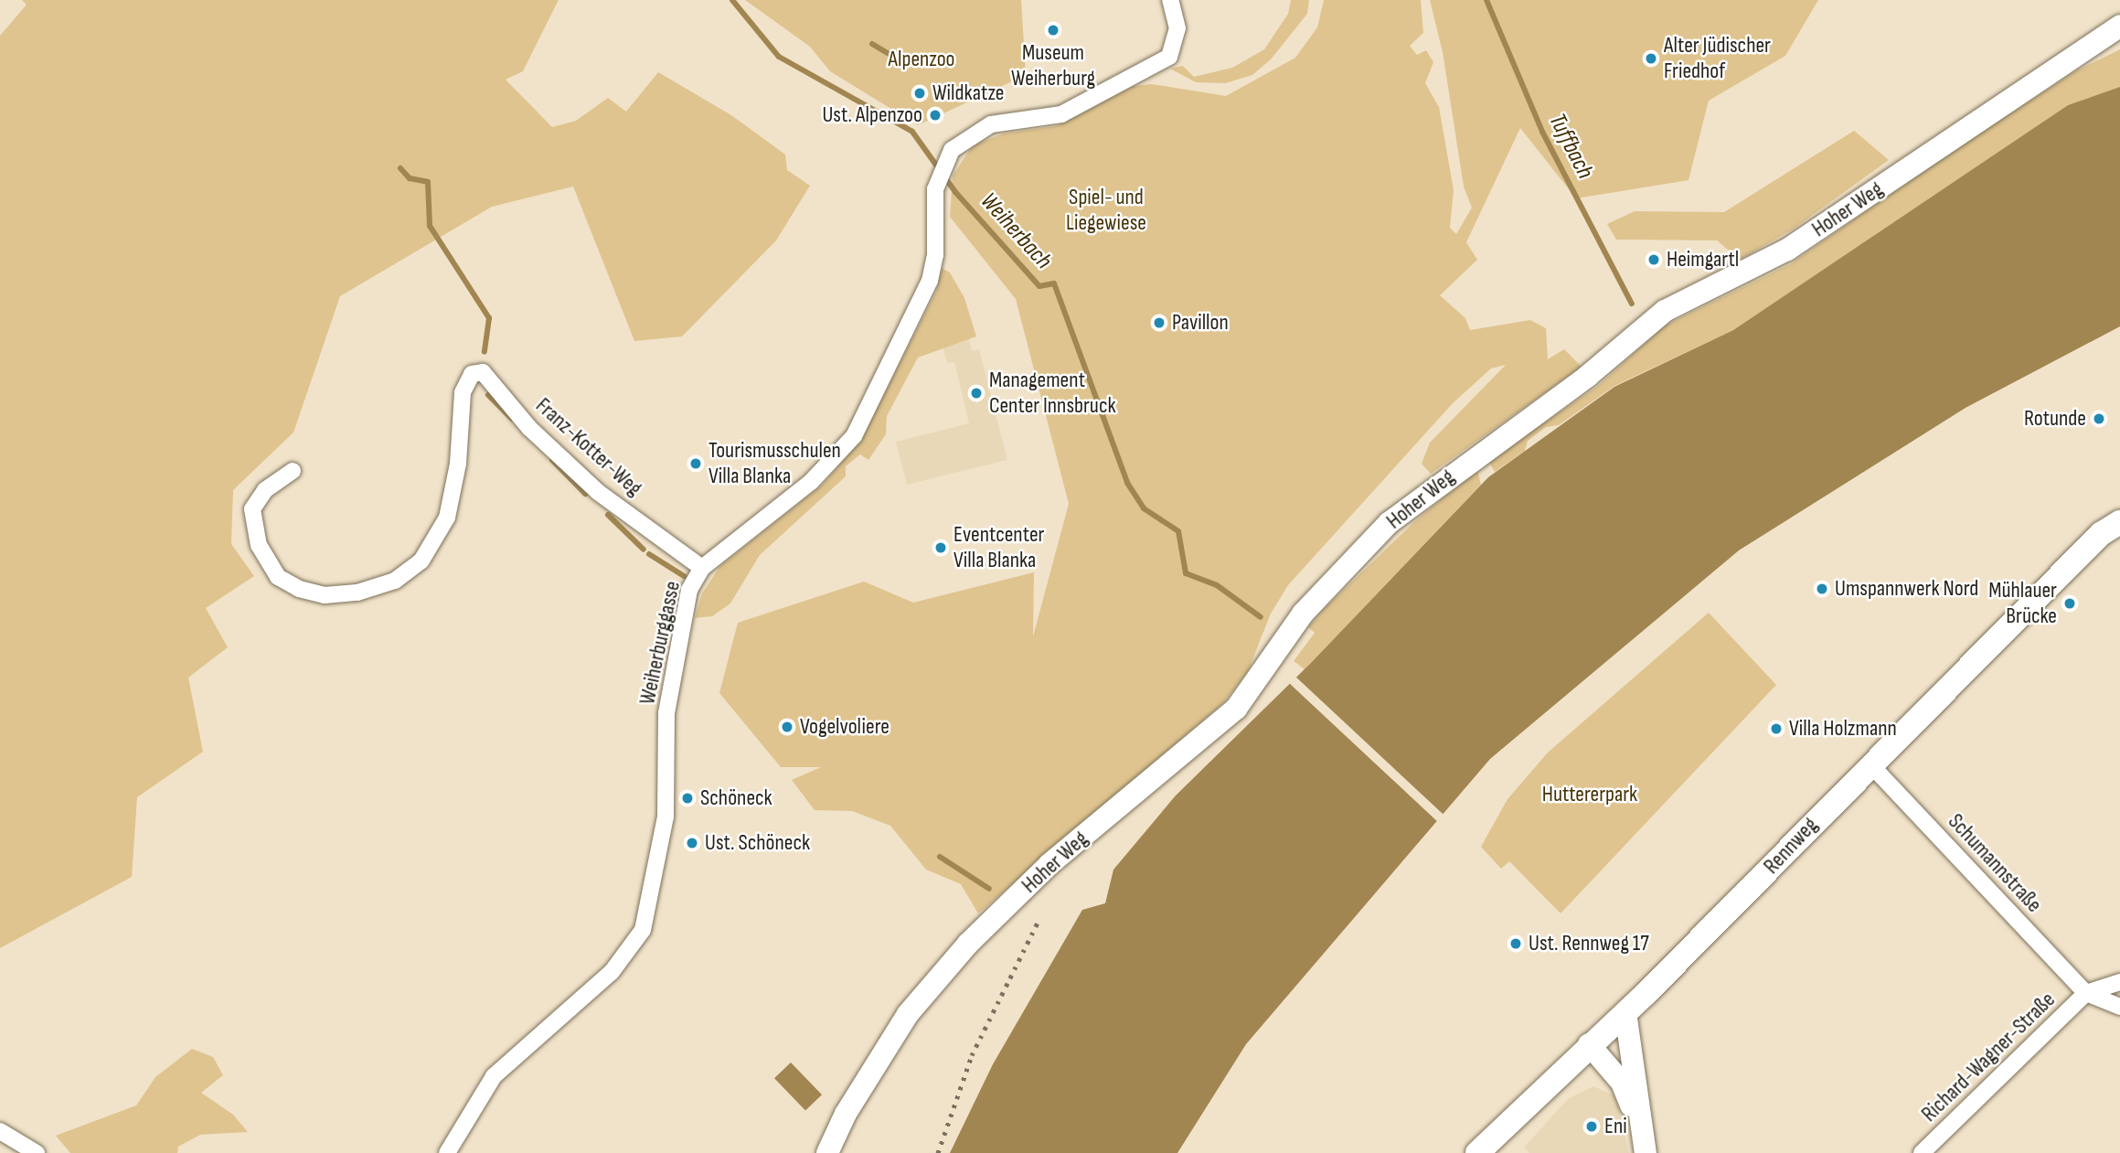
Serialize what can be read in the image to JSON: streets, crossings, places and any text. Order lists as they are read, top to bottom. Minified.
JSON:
{"streets":{"main road":["Rennweg"],"street":["Hoher Weg","Franz-Kotter-Weg","Weiherburggasse","Schumannstraße","Richard-Wagner-Straße"]},"crossings":[["Franz-Kotter-Weg","Weiherburggasse"],["Rennweg","Schumannstraße"],["Schumannstraße","Richard-Wagner-Straße"]],"water":["Tuffbach","Weiherbach"],"parks":["Alpenzoo","Spiel- und Liegewiese","Huttererpark"],"places":["Museum Weiherburg","Alter Jüdischer Friedhof","Wildkatze","Ust. Alpenzoo","Heimgartl","Pavillon","Management Center Innsbruck","Rotunde","Tourismusschulen Villa Blanka","Eventcenter Villa Blanka","Umspannwerk Nord","Mühlauer Brücke","Vogelvoliere","Villa Holzmann","Schöneck","Ust. Schöneck","Ust. Rennweg 17","Eni"]}
